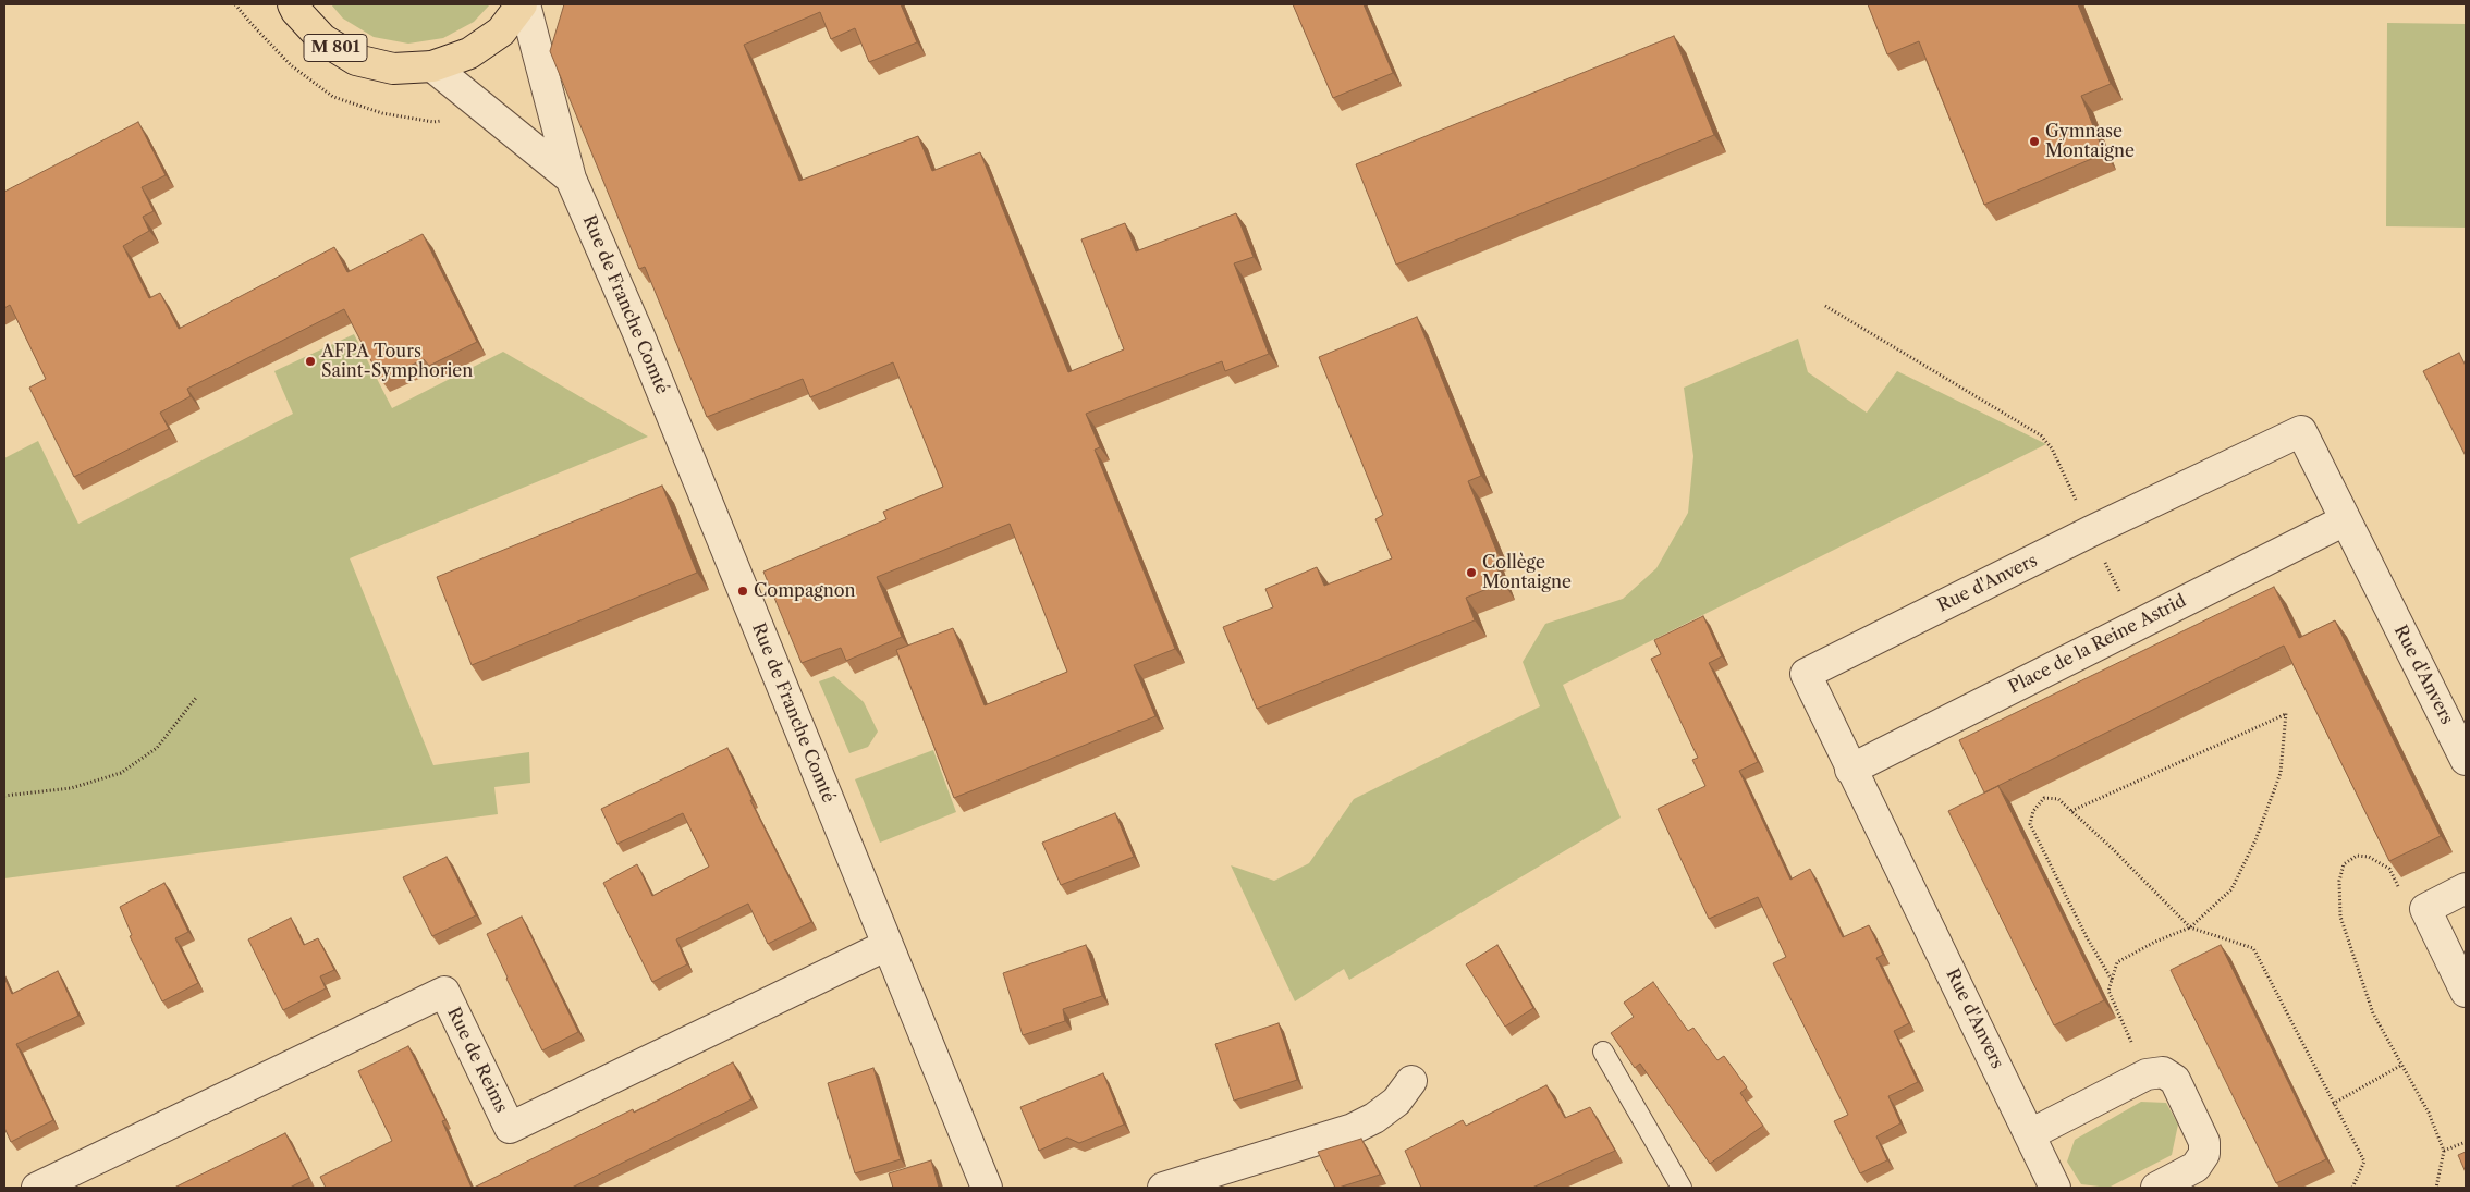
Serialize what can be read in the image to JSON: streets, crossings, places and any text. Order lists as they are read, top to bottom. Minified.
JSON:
{"streets":{"main road":["M 801"],"street":["Rue de Franche Comté","Rue d'Anvers","Place de la Reine Astrid","Rue de Reims"]},"crossings":[["M 801","Rue de Franche Comté"],["Rue de Franche Comté","Rue de Reims"],["Rue d'Anvers","Place de la Reine Astrid"]],"places":["Gymnase Montaigne","AFPA Tours Saint-Symphorien","Collège Montaigne","Compagnon"]}
